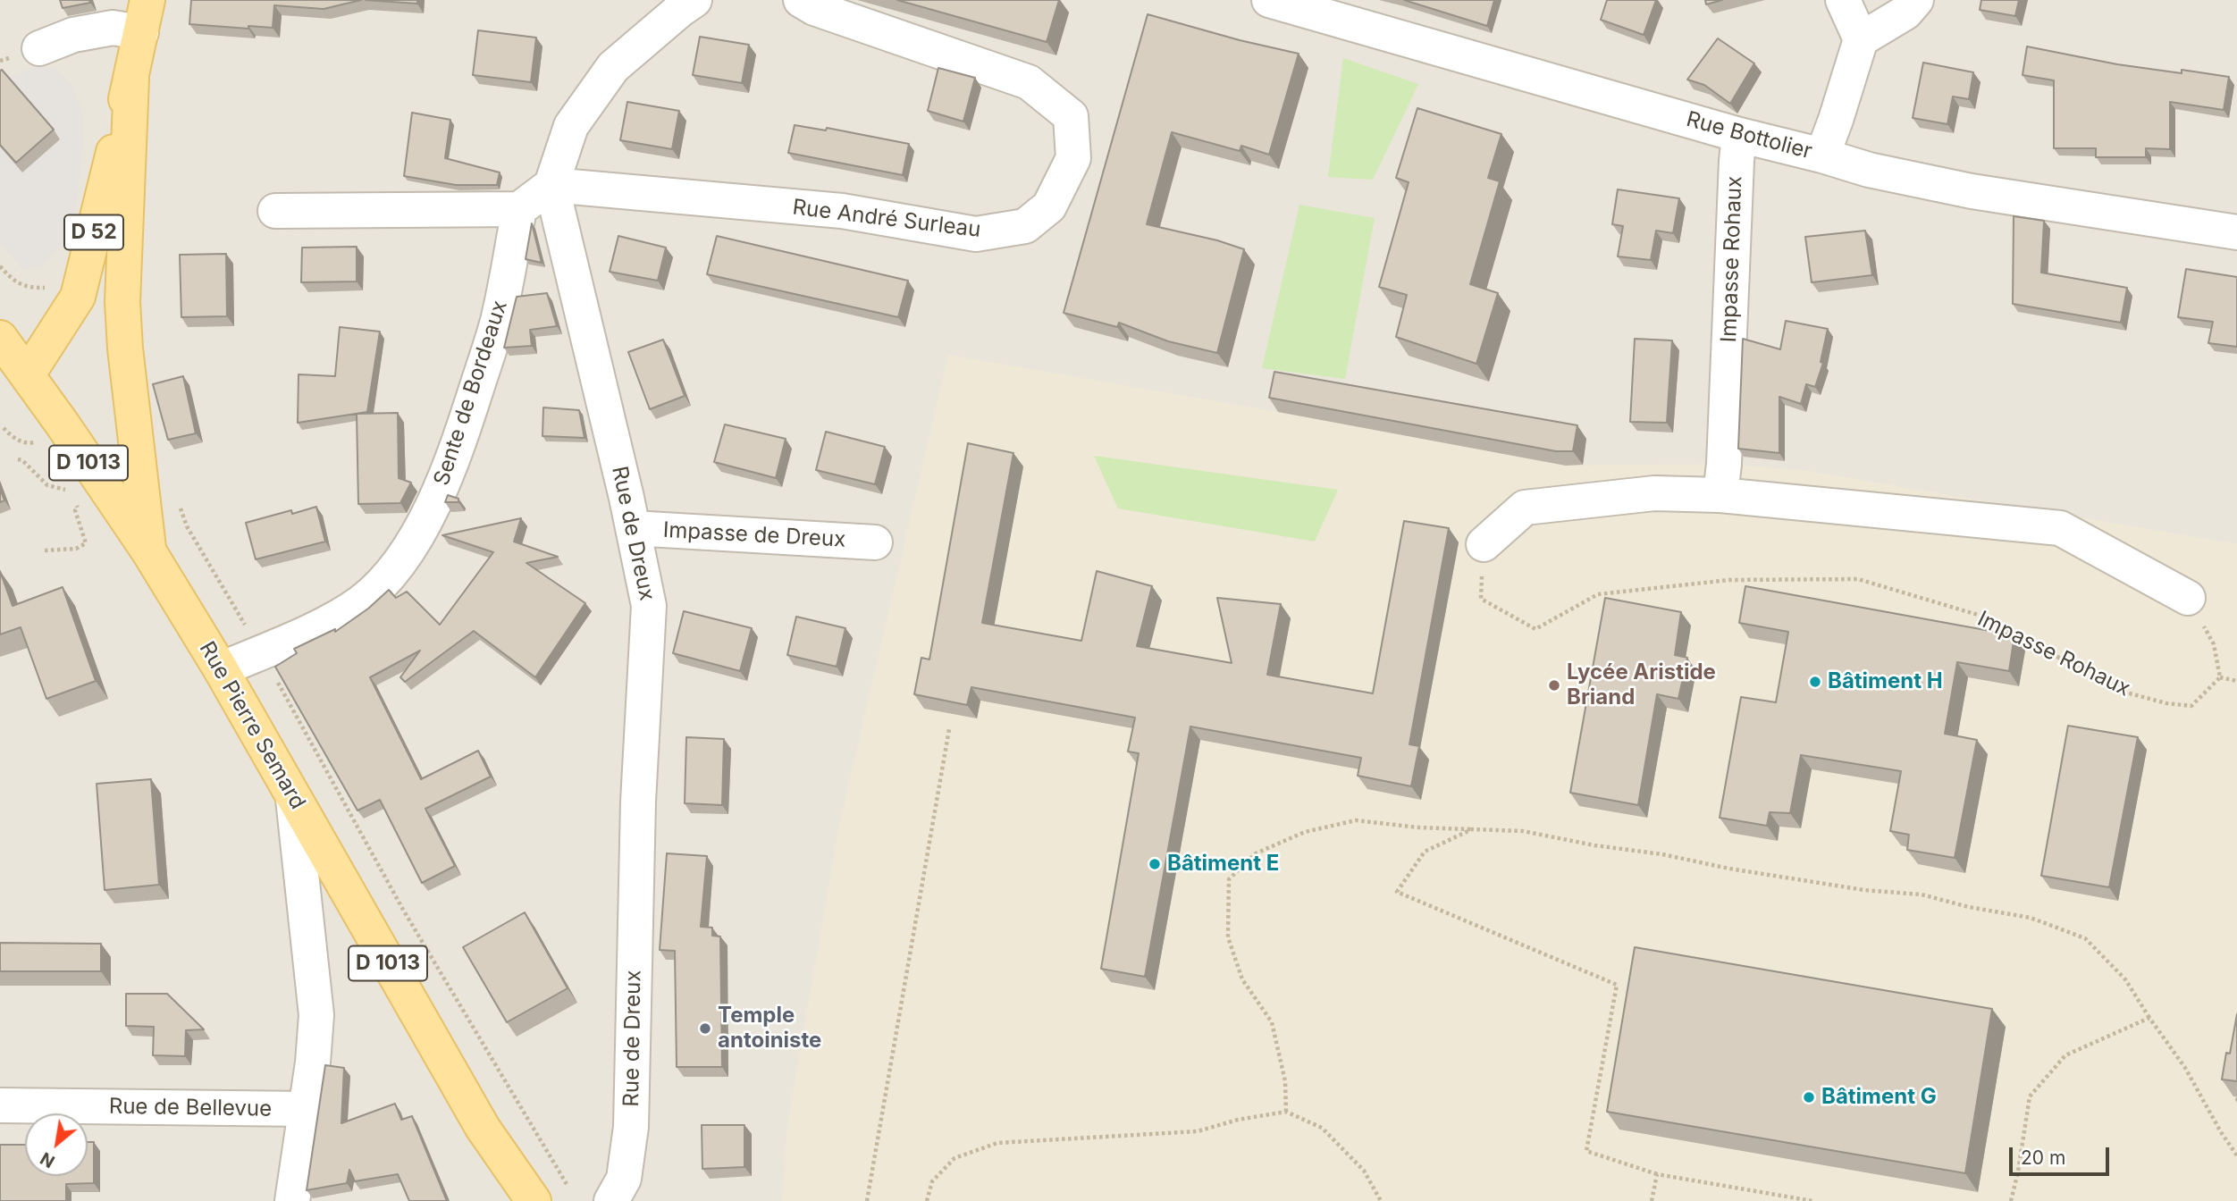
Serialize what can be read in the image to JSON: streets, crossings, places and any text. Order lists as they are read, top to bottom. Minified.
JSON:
{"streets":{"main road":["D 52","D 1013","Rue Pierre Semard"],"street":["Rue Bottolier","Rue André Surleau","Impasse Rohaux","Sente de Bordeaux","Rue de Dreux","Impasse de Dreux","Rue de Bellevue"]},"crossings":[["Rue Bottolier","Impasse Rohaux"],["Rue André Surleau","Rue de Dreux"],["D 52","Rue Pierre Semard"],["Sente de Bordeaux","Rue Pierre Semard"],["Rue de Dreux","Impasse de Dreux"]],"places":["Bâtiment H","Lycée Aristide Briand","Bâtiment E","Temple antoiniste","Bâtiment G"],"scale_bar":"20 m","north":"bottom left"}
